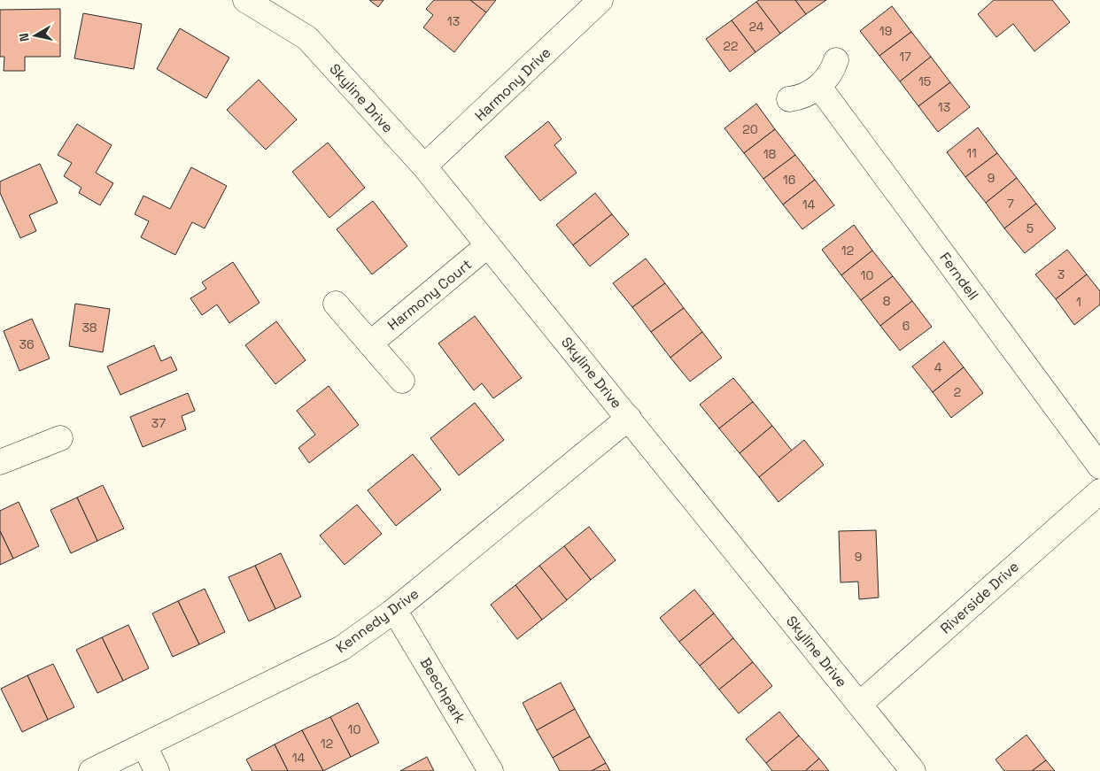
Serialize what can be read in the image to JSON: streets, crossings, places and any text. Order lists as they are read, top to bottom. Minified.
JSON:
{"streets":{"street":["Harmony Drive","Skyline Drive","Ferndell","Harmony Court","Riverside Drive","Kennedy Drive","Beechpark"]},"crossings":[["Harmony Drive","Skyline Drive"],["Skyline Drive","Harmony Court"],["Skyline Drive","Riverside Drive"],["Skyline Drive","Kennedy Drive"],["Kennedy Drive","Beechpark"]],"house_numbers":["13","24","19","22","17","15","13","20","11","18","9","16","7","14","5","12","3","10","8","1","6","38","36","4","2","37","9","10","12","14"],"north":"left"}
